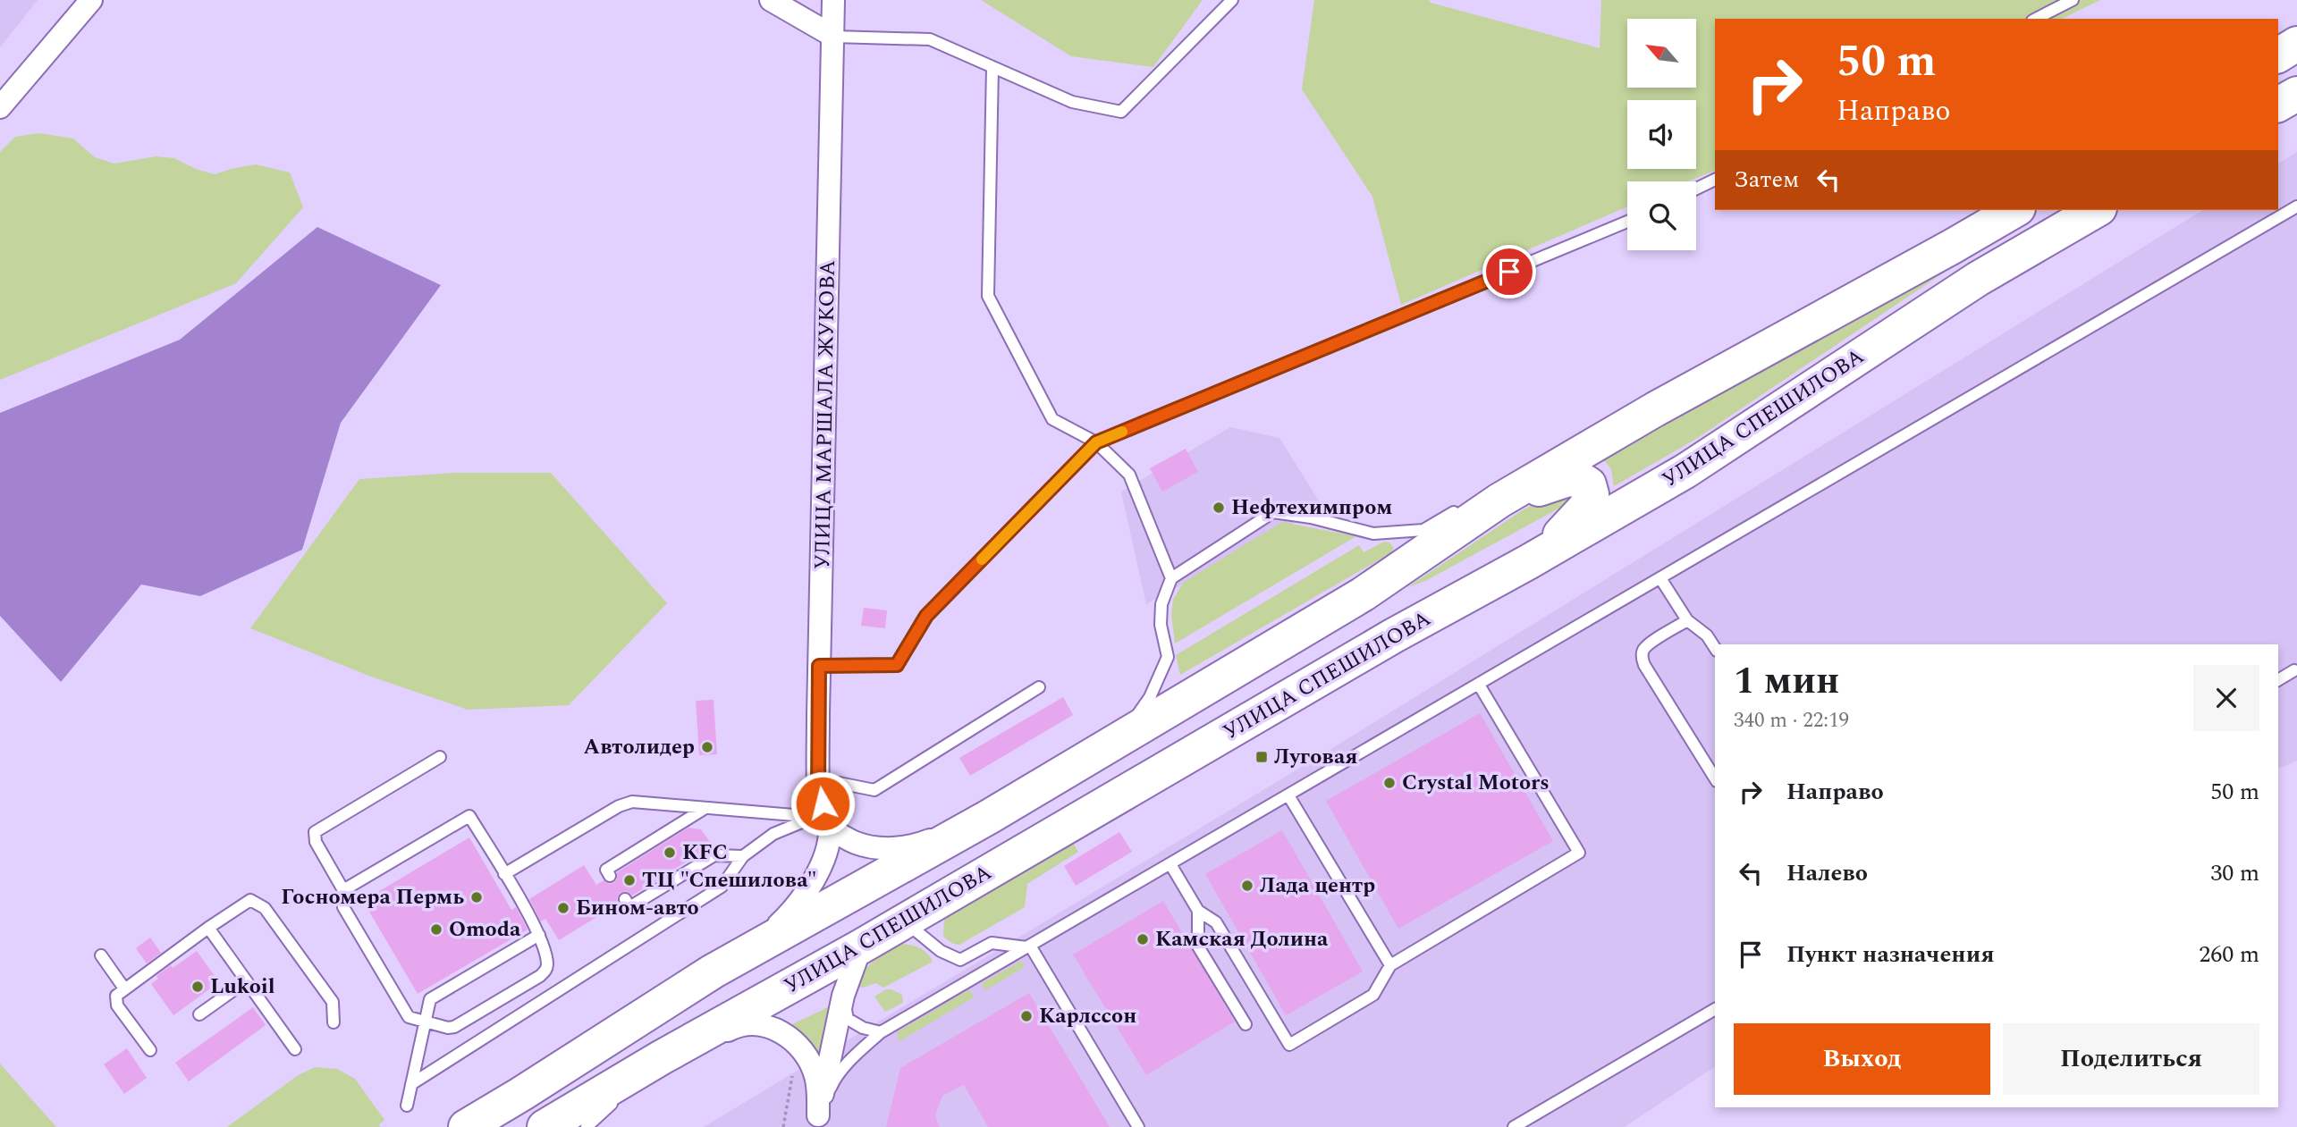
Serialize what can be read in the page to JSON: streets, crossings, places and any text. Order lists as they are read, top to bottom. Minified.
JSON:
{"streets":{"main road":["УЛИЦА СПЕШИЛОВА"],"street":["УЛИЦА МАРШАЛА ЖУКОВА"]},"places":{"other":["Нефтехимпром","Автолидер","Crystal Motors","KFC","ТЦ \"Спешилова\"","Лада центр","Госномера Пермь","Бином-авто","Omoda","Камская Долина","Lukoil","Карлссон"],"transit":["Луговая"]},"north":"top left","page":{"turn":["50 m","Направо"],"then":"Затем","heading":["1 мин","340 m · 22:19"],"list":[{"name":"Направо","value":"50 m"},{"name":"Налево","value":"30 m"},{"name":"Пункт назначения","value":"260 m"}],"buttons":["Выход","Поделиться"]}}
